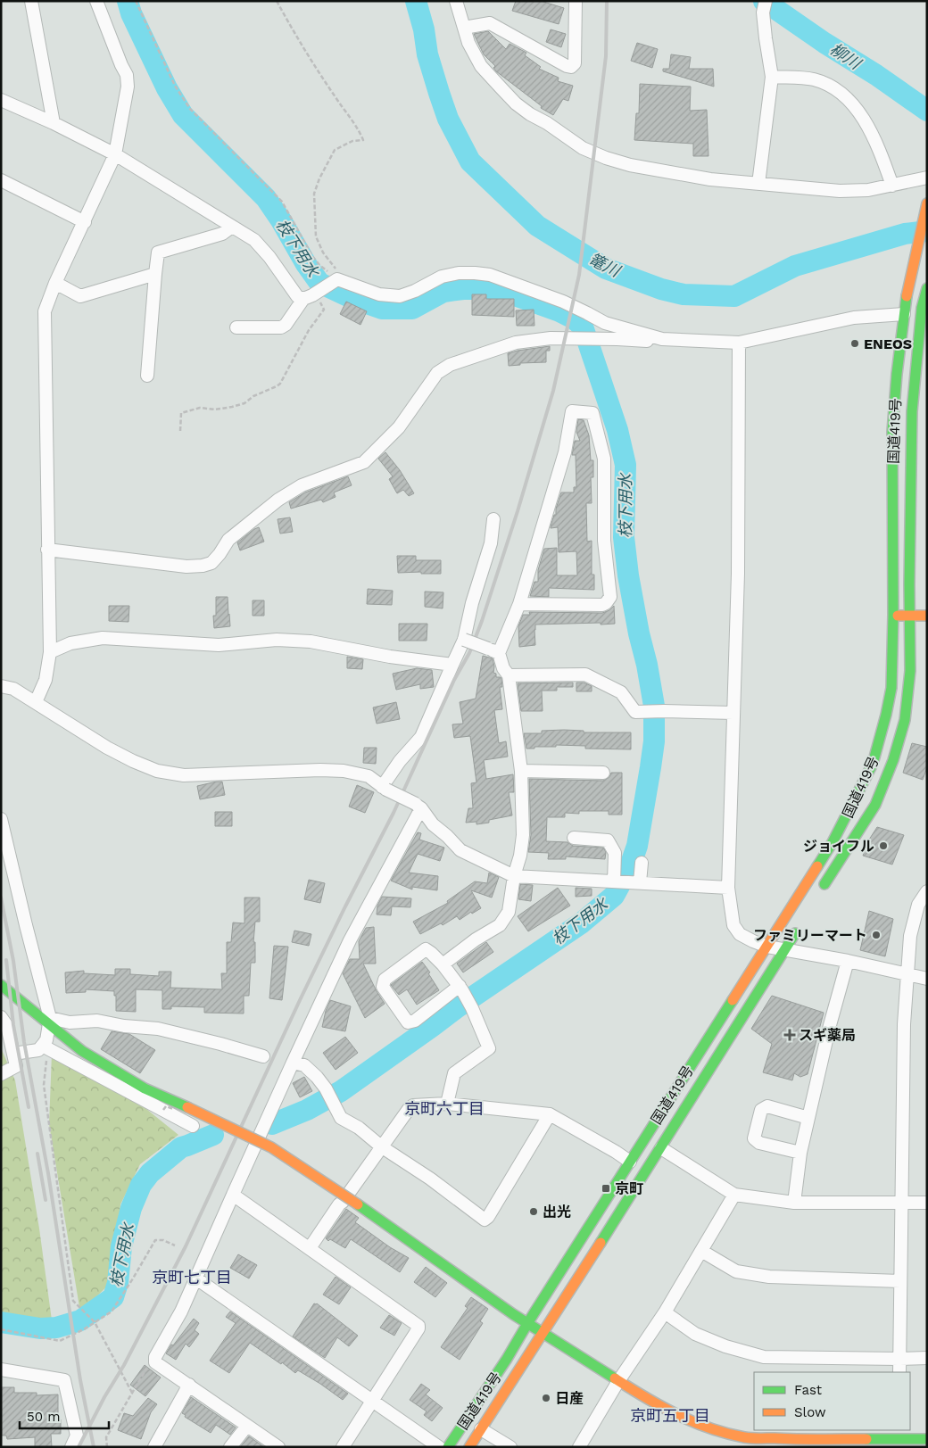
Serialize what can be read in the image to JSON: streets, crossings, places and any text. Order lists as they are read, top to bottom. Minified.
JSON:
{"streets":{"main road":["国道419号"]},"districts":["京町六丁目","京町七丁目","京町五丁目"],"water":["柳川","枝下用水","篭川"],"places":{"other":["ENEOS","ジョイフル","ファミリーマート","出光","日産"],"health":["スギ薬局"],"transit":["京町"]},"legend":["Fast","Slow"],"scale_bar":"50 m"}
